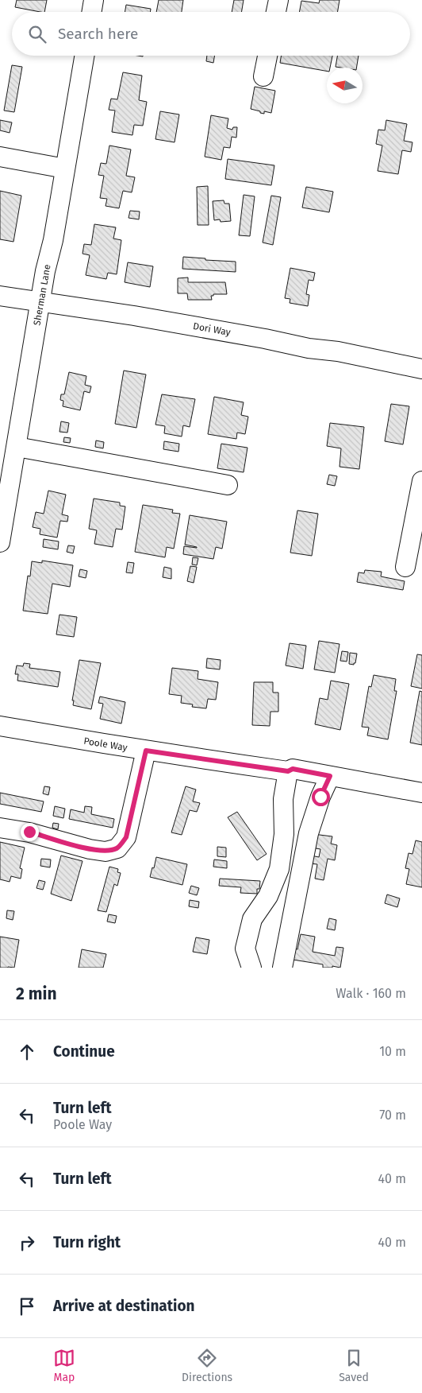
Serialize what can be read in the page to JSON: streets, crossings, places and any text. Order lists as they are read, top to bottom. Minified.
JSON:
{"streets":{"street":["Sherman Lane","Dori Way","Poole Way"]},"crossings":[["Sherman Lane","Dori Way"]],"north":"left","page":{"search":"Search here","heading":["2 min","Walk · 160 m"],"list":[["Continue","10 m"],["Turn left","Poole Way","70 m"],["Turn left","40 m"],["Turn right","40 m"],"Arrive at destination"],"nav":["Map","Directions","Saved"]}}
